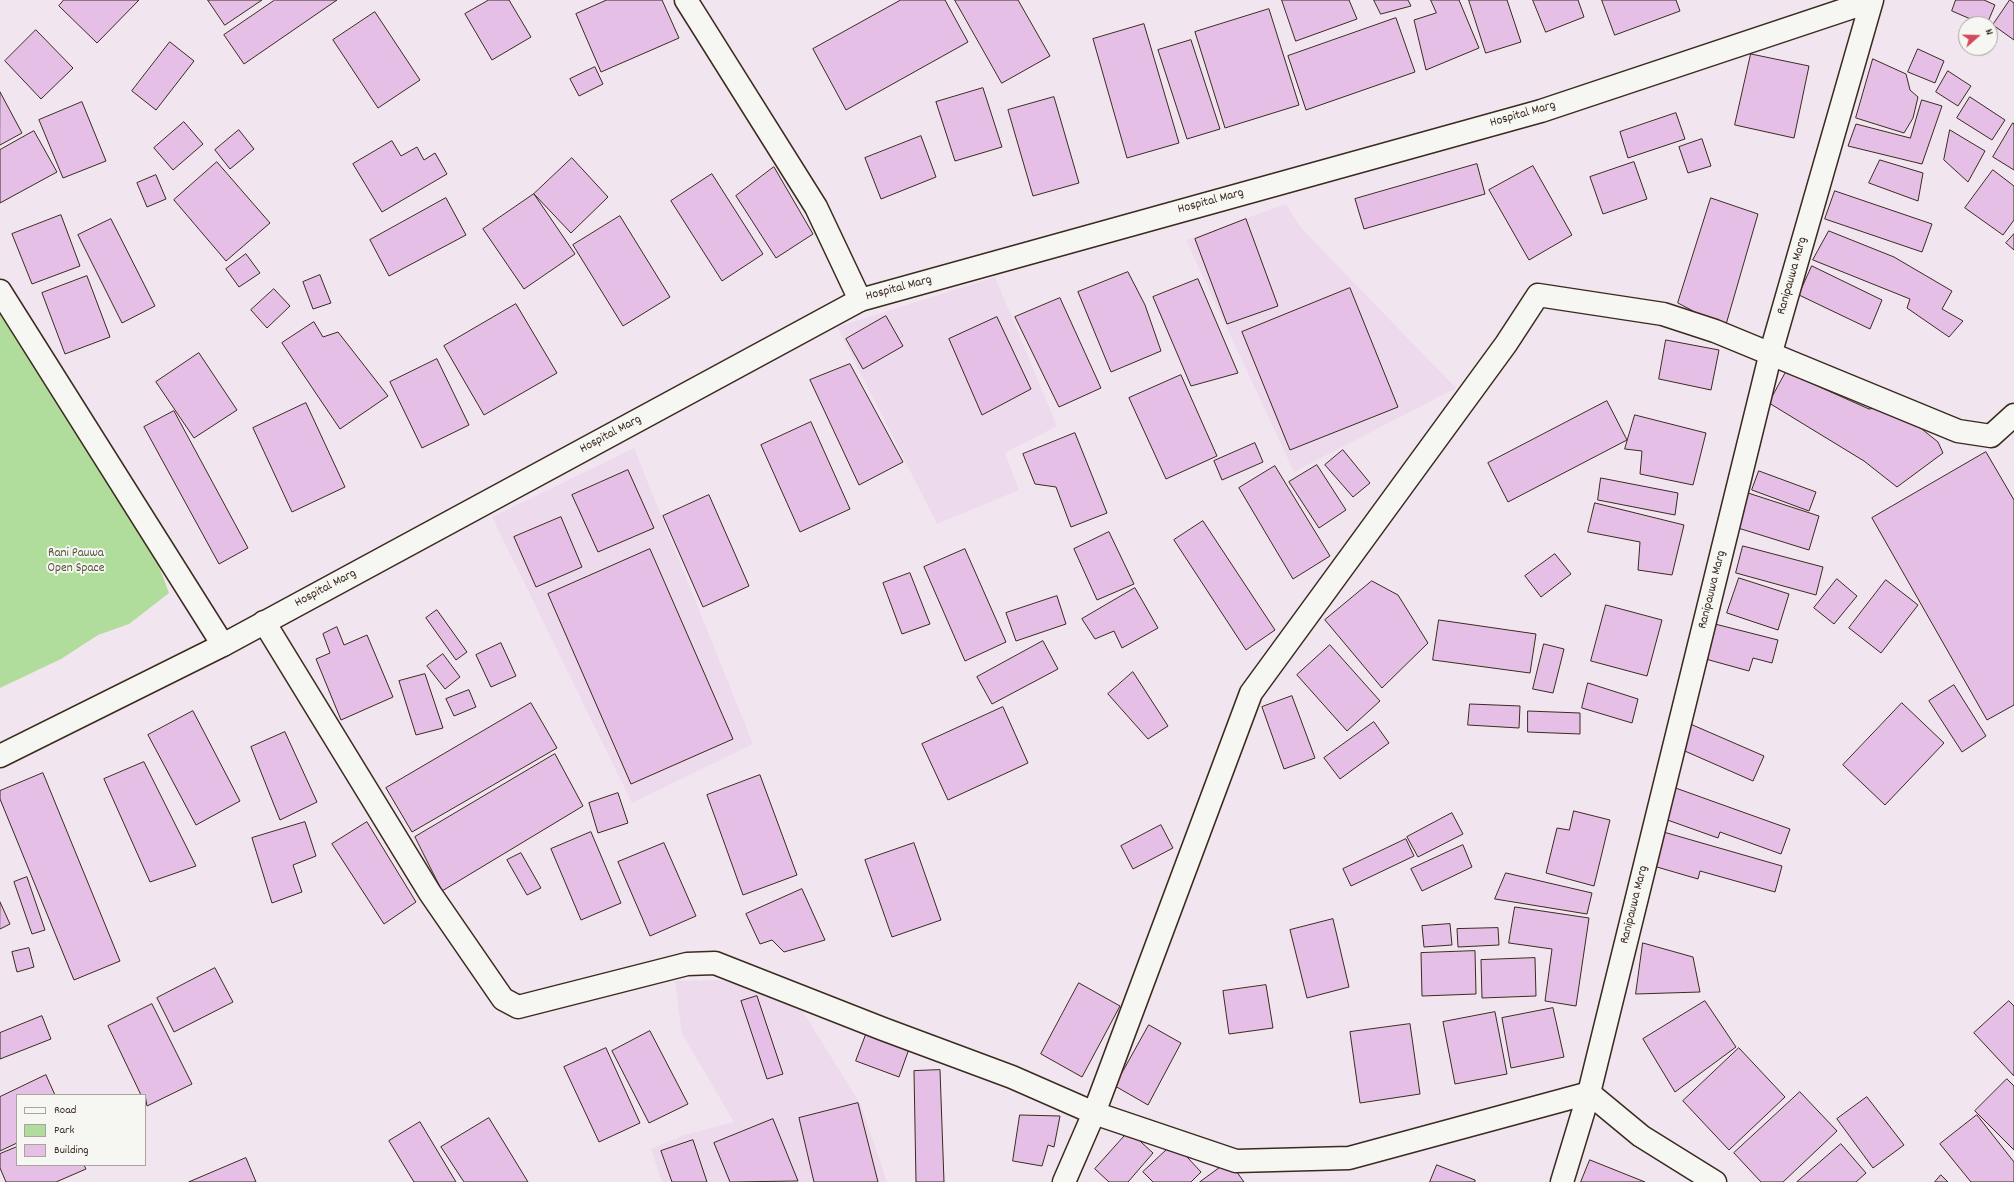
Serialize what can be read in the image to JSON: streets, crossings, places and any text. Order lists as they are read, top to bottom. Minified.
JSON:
{"streets":{"street":["Hospital Marg","Ranipauwa Marg"]},"crossings":[["Hospital Marg","Ranipauwa Marg"]],"parks":["Rani Pauwa Open Space"],"legend":["Road","Park","Building"],"north":"right"}
